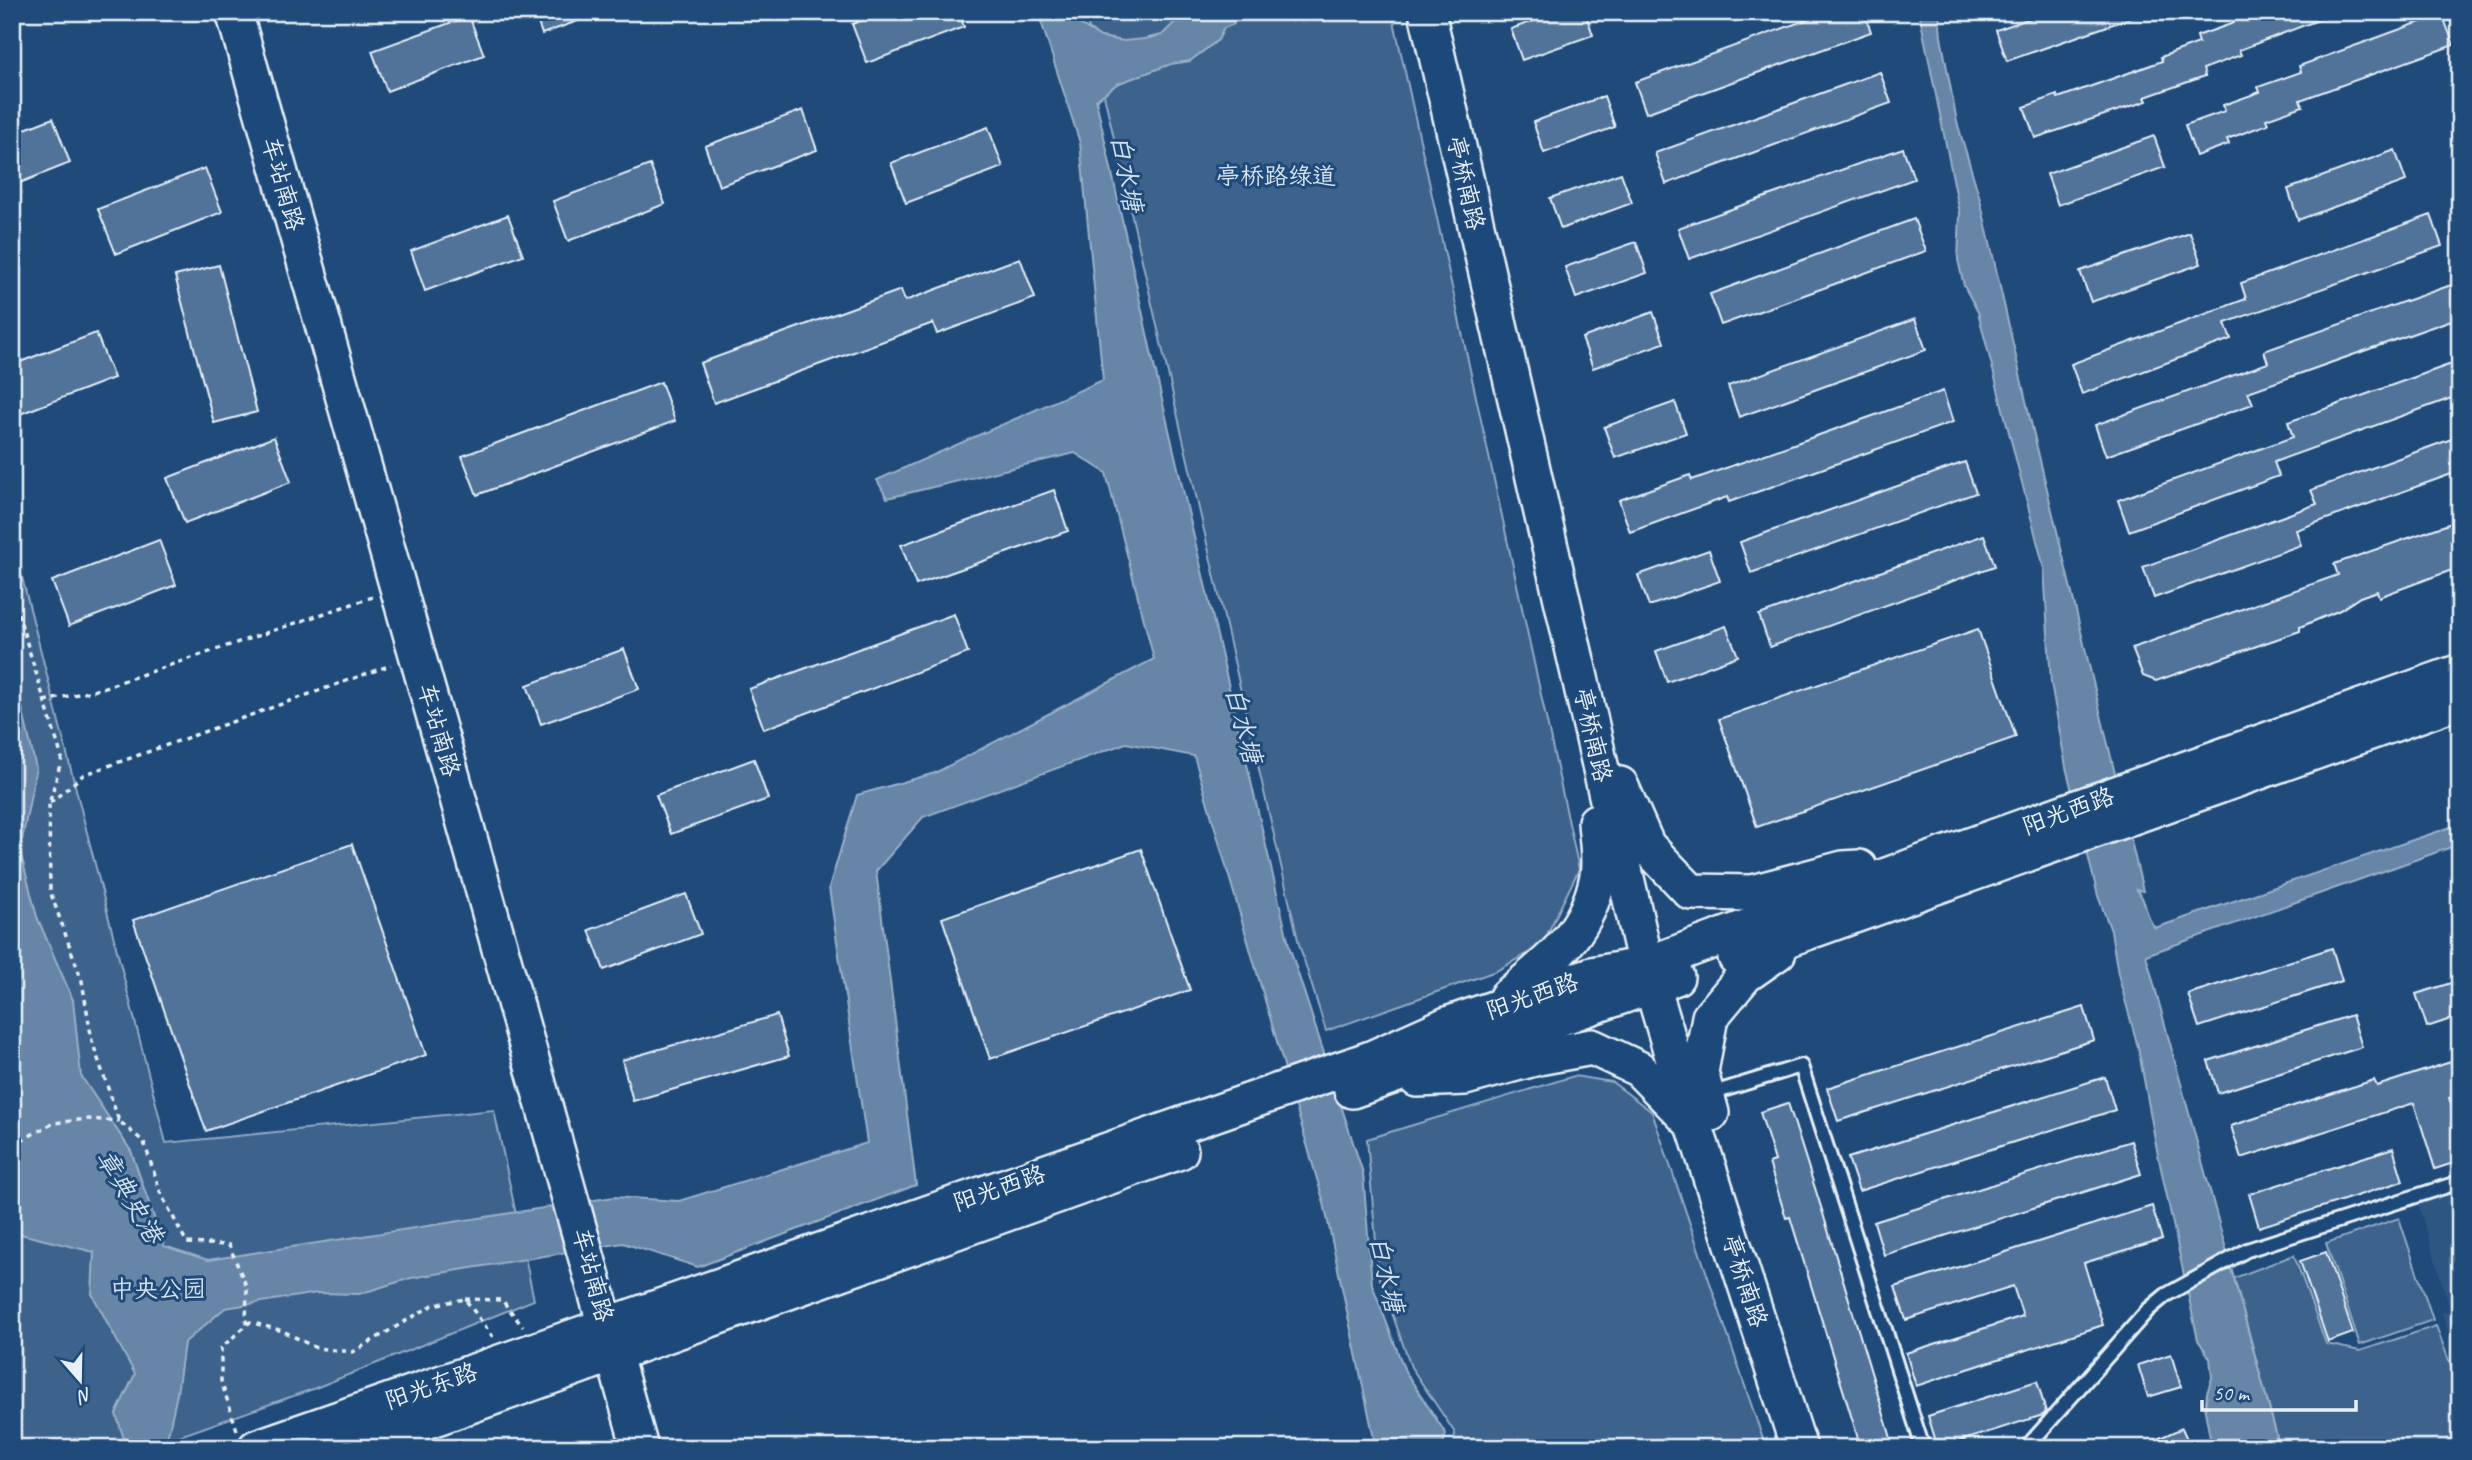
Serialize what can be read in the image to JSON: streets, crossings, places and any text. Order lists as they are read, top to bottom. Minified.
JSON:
{"streets":{"street":["亭桥南路","车站南路","阳光西路","阳光东路"]},"crossings":[["亭桥南路","阳光西路"],["车站南路","阳光西路"],["车站南路","阳光东路"],["阳光西路","阳光东路"]],"water":["白水塘","章典史港"],"parks":["亭桥路绿道","中央公园"],"scale_bar":"50 m","north":"bottom"}
